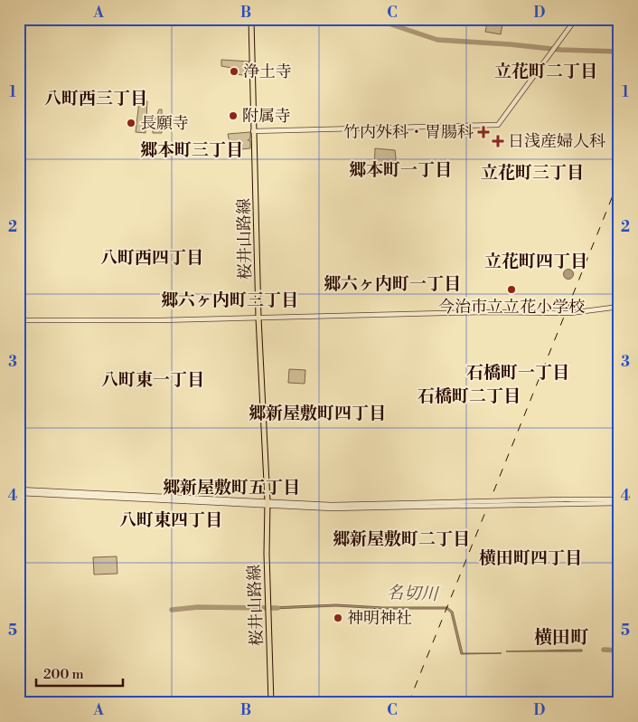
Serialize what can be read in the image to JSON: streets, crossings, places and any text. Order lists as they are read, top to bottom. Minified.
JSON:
{"streets":{"main road":["桜井山路線"]},"districts":["立花町二丁目","八町西三丁目","郷本町三丁目","郷本町一丁目","立花町三丁目","八町西四丁目","立花町四丁目","郷六ヶ内町一丁目","郷六ヶ内町三丁目","石橋町一丁目","八町東一丁目","石橋町二丁目","郷新屋敷町四丁目","郷新屋敷町五丁目","八町東四丁目","郷新屋敷町二丁目","横田町四丁目","横田町"],"water":["名切川"],"places":{"other":["浄土寺","附属寺","長願寺","今治市立立花小学校","神明神社"],"health":["竹内外科・胃腸科","日浅産婦人科"]},"scale_bar":"200 m","grid":{"columns":["A","B","C","D"],"rows":["1","2","3","4","5"]}}
